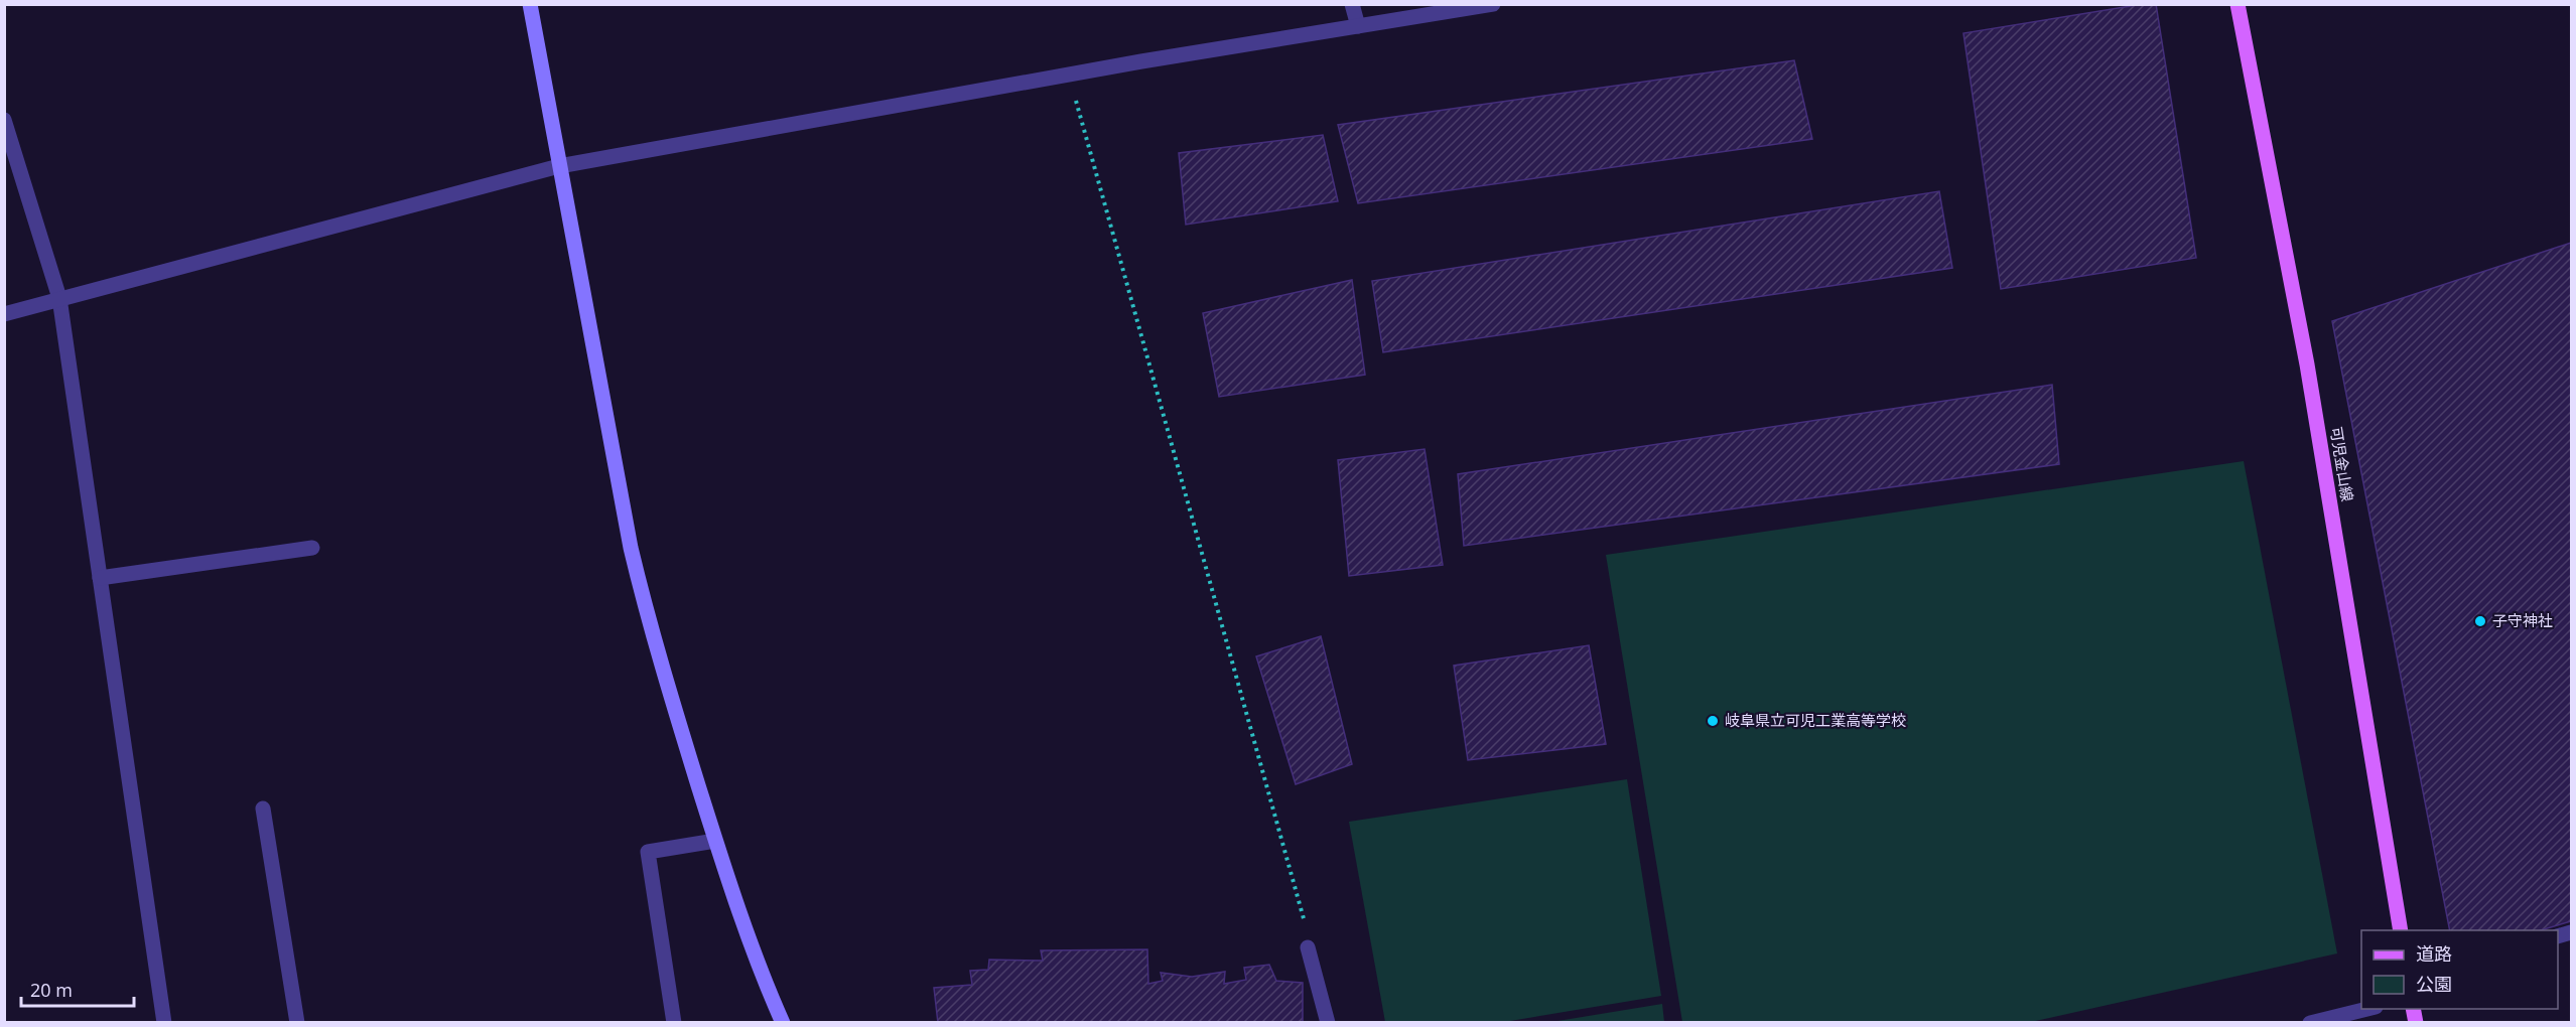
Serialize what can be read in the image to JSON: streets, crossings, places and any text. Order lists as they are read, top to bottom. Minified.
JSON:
{"streets":{"main road":["可児金山線"]},"places":["子守神社","岐阜県立可児工業高等学校"],"legend":["道路","公園"],"scale_bar":"20 m"}
